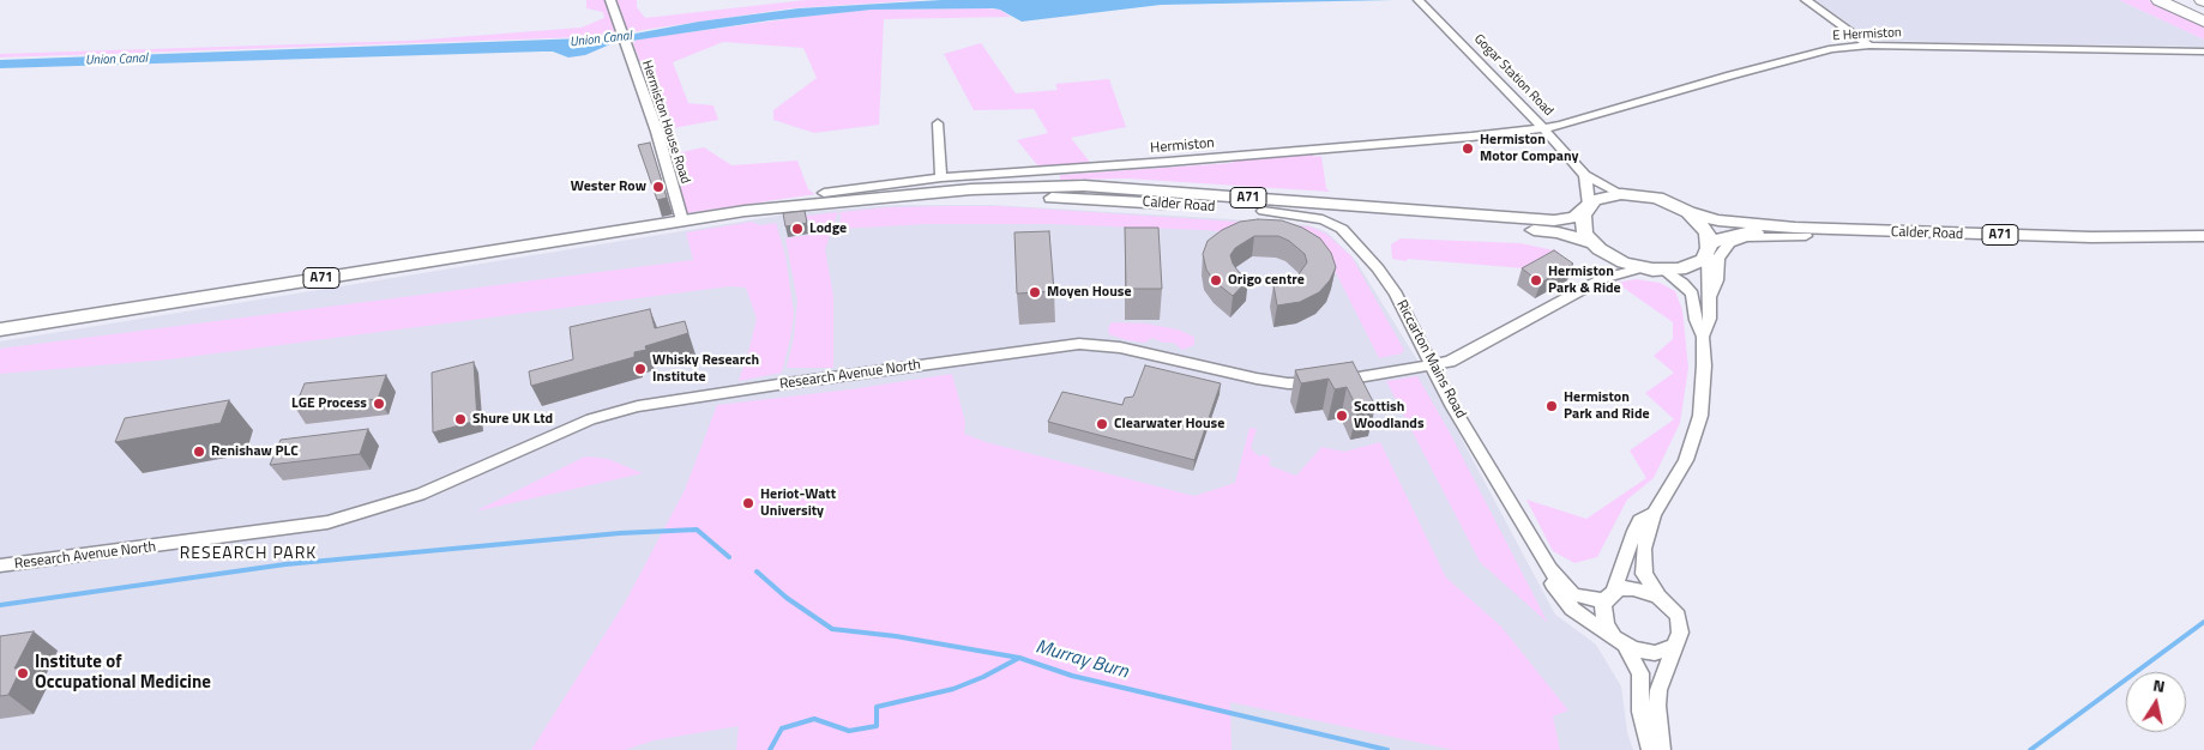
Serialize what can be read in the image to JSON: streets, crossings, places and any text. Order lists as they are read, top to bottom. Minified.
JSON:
{"streets":{"main road":["A71","Calder Road"],"street":["E Hermiston","Gogar Station Road","Hermiston House Road","Hermiston","Riccarton Mains Road","Research Avenue North"]},"crossings":[["E Hermiston","Gogar Station Road"],["E Hermiston","Hermiston"],["Gogar Station Road","Hermiston"],["Gogar Station Road","Calder Road"],["Hermiston House Road","Calder Road"],["Calder Road","Riccarton Mains Road"],["Calder Road","Research Avenue North"],["Riccarton Mains Road","Research Avenue North"]],"districts":["RESEARCH PARK"],"water":["Union Canal","Murray Burn"],"places":["Hermiston Motor Company","Wester Row","Lodge","Origo centre","Hermiston Park & Ride","Moyen House","Whisky Research Institute","LGE Process","Hermiston Park and Ride","Scottish Woodlands","Shure UK Ltd","Clearwater House","Renishaw PLC","Heriot-Watt University","Institute of Occupational Medicine"],"north":"top"}
